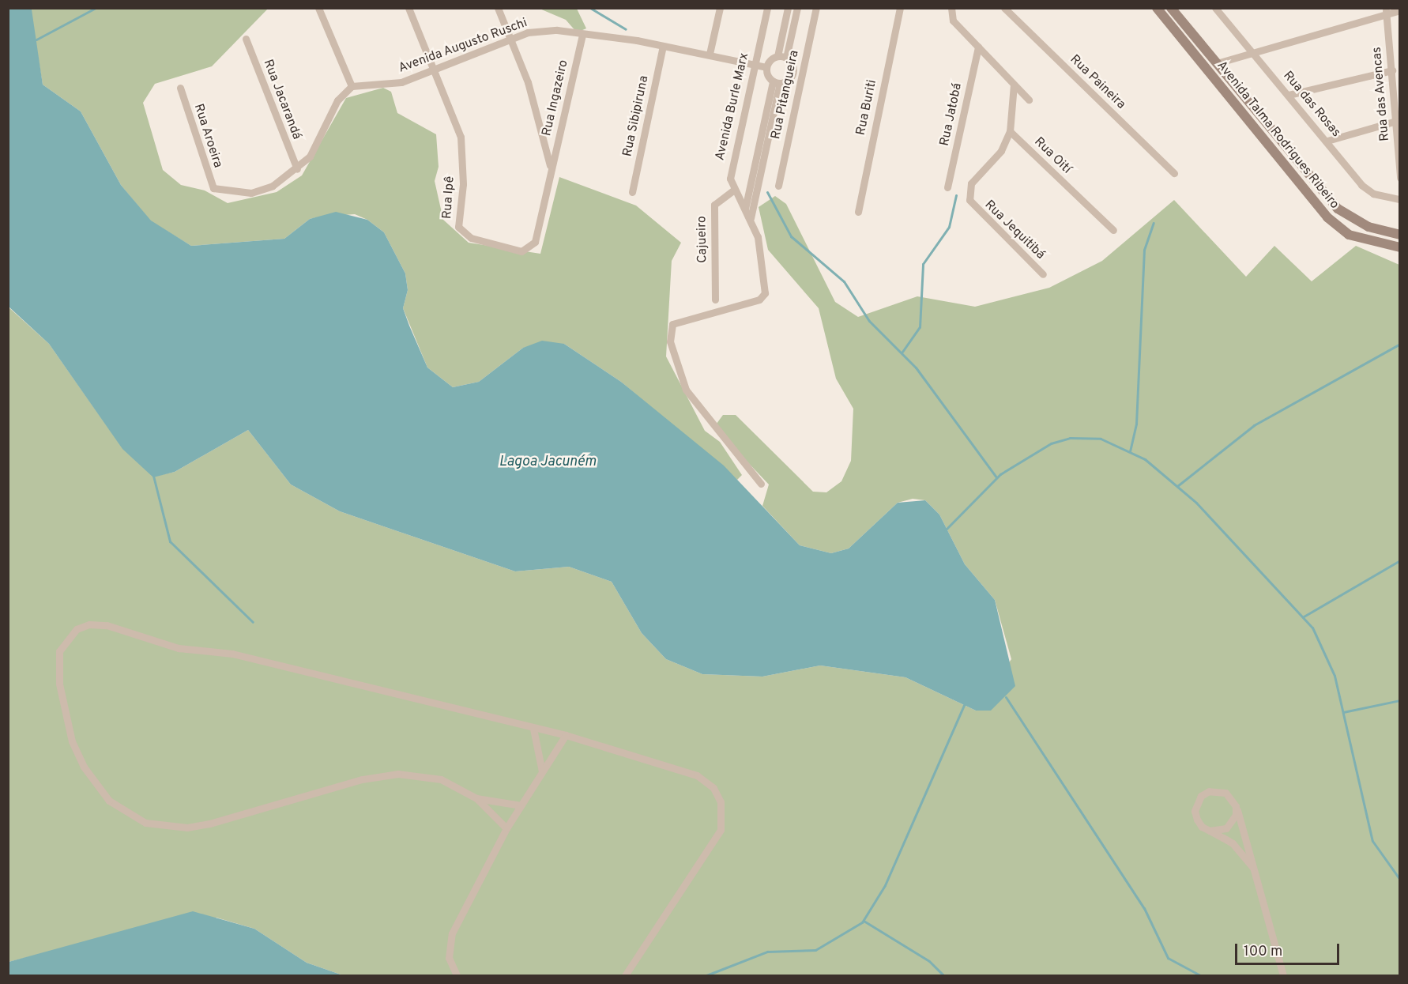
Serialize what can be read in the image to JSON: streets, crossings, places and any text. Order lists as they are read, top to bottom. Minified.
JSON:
{"streets":{"main road":["Avenida Talma Rodrigues Ribeiro"],"street":["Avenida Augusto Ruschi","Rua Paineira","Rua das Avencas","Rua Pitangueira","Rua Ingazeiro","Rua Jacarandá","Rua das Rosas","Avenida Burle Marx","Rua Buriti","Rua Jatobá","Rua Sibipiruna","Rua Aroeira","Rua Oití","Rua Ipê","Rua Jequitibá","Cajueiro"]},"crossings":[["Avenida Augusto Ruschi","Rua Ingazeiro"],["Avenida Augusto Ruschi","Avenida Burle Marx"],["Avenida Augusto Ruschi","Rua Sibipiruna"],["Avenida Augusto Ruschi","Rua Ipê"],["Rua Ingazeiro","Rua Ipê"],["Rua Jacarandá","Rua Aroeira"],["Avenida Burle Marx","Cajueiro"],["Rua Oití","Rua Jequitibá"]],"water":["Lagoa Jacuném"],"scale_bar":"100 m"}
